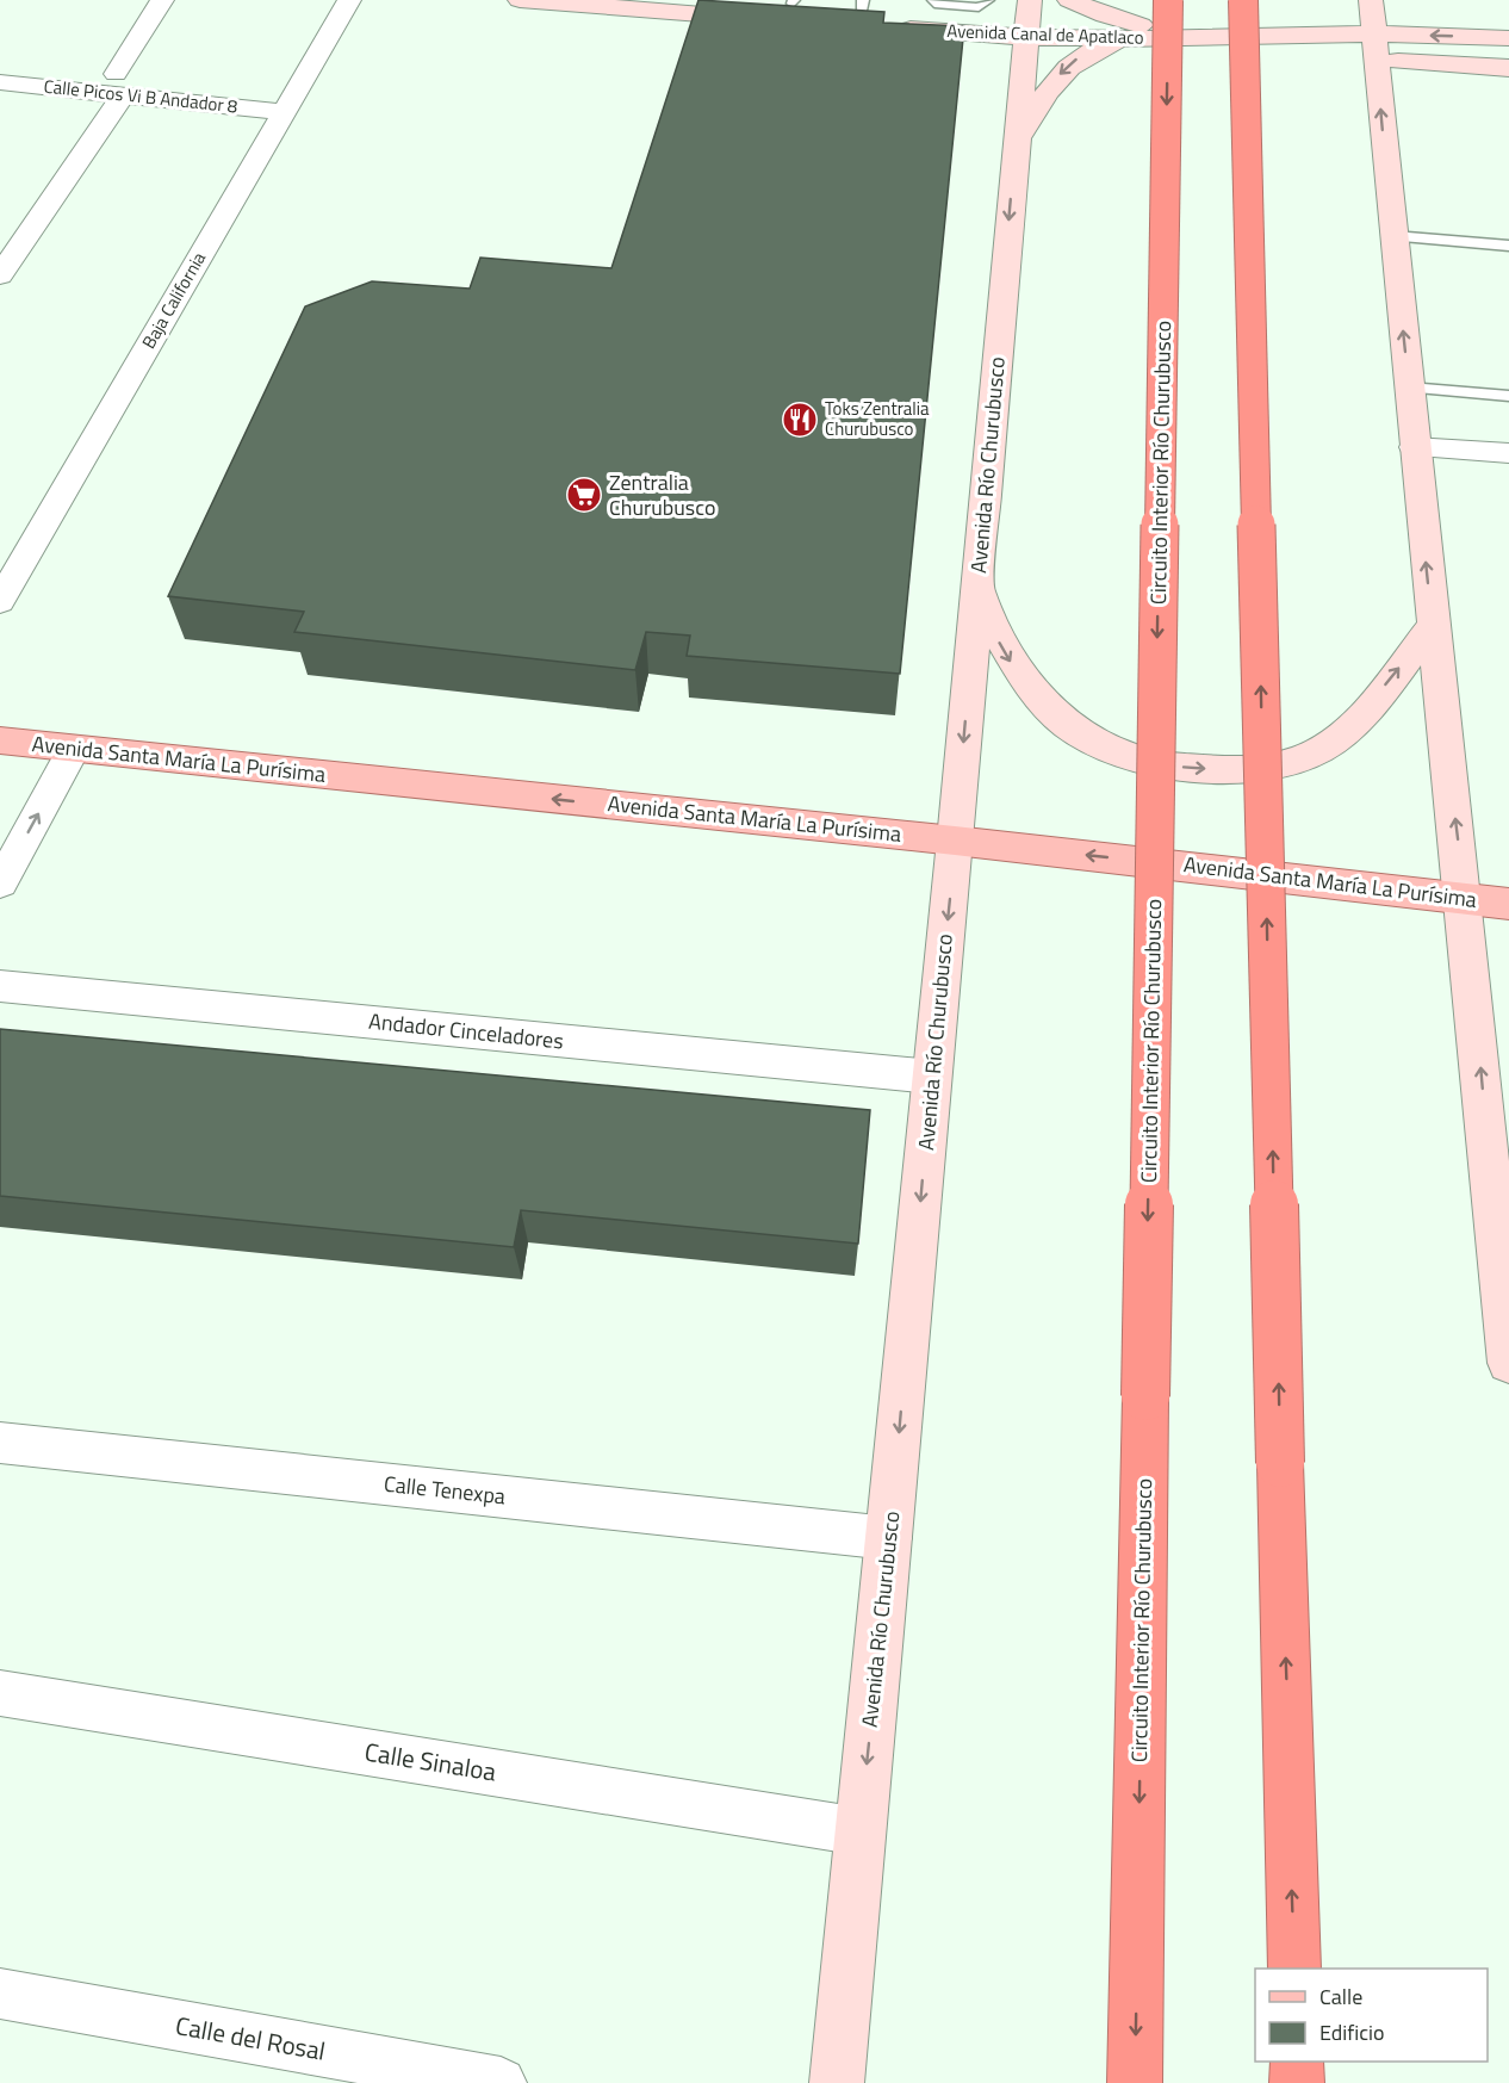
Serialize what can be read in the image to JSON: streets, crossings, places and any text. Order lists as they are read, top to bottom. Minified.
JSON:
{"streets":{"highway":["Circuito Interior Río Churubusco"],"main road":["Avenida Canal de Apatlaco","Avenida Río Churubusco","Avenida Santa María La Purísima"],"street":["Calle Picos Vi B Andador 8","Baja California","Andador Cinceladores","Calle Tenexpa","Calle Sinaloa","Calle del Rosal"]},"crossings":[["Avenida Canal de Apatlaco","Avenida Río Churubusco"],["Calle Picos Vi B Andador 8","Baja California"],["Avenida Río Churubusco","Avenida Santa María La Purísima"],["Avenida Río Churubusco","Andador Cinceladores"],["Avenida Río Churubusco","Calle Tenexpa"],["Avenida Río Churubusco","Calle Sinaloa"]],"one_way":["Avenida Río Churubusco","Avenida Santa María La Purísima"],"places":{"restaurant":["Toks Zentralia Churubusco"],"supermarket":["Zentralia Churubusco"]},"legend":["Calle","Edificio"]}
